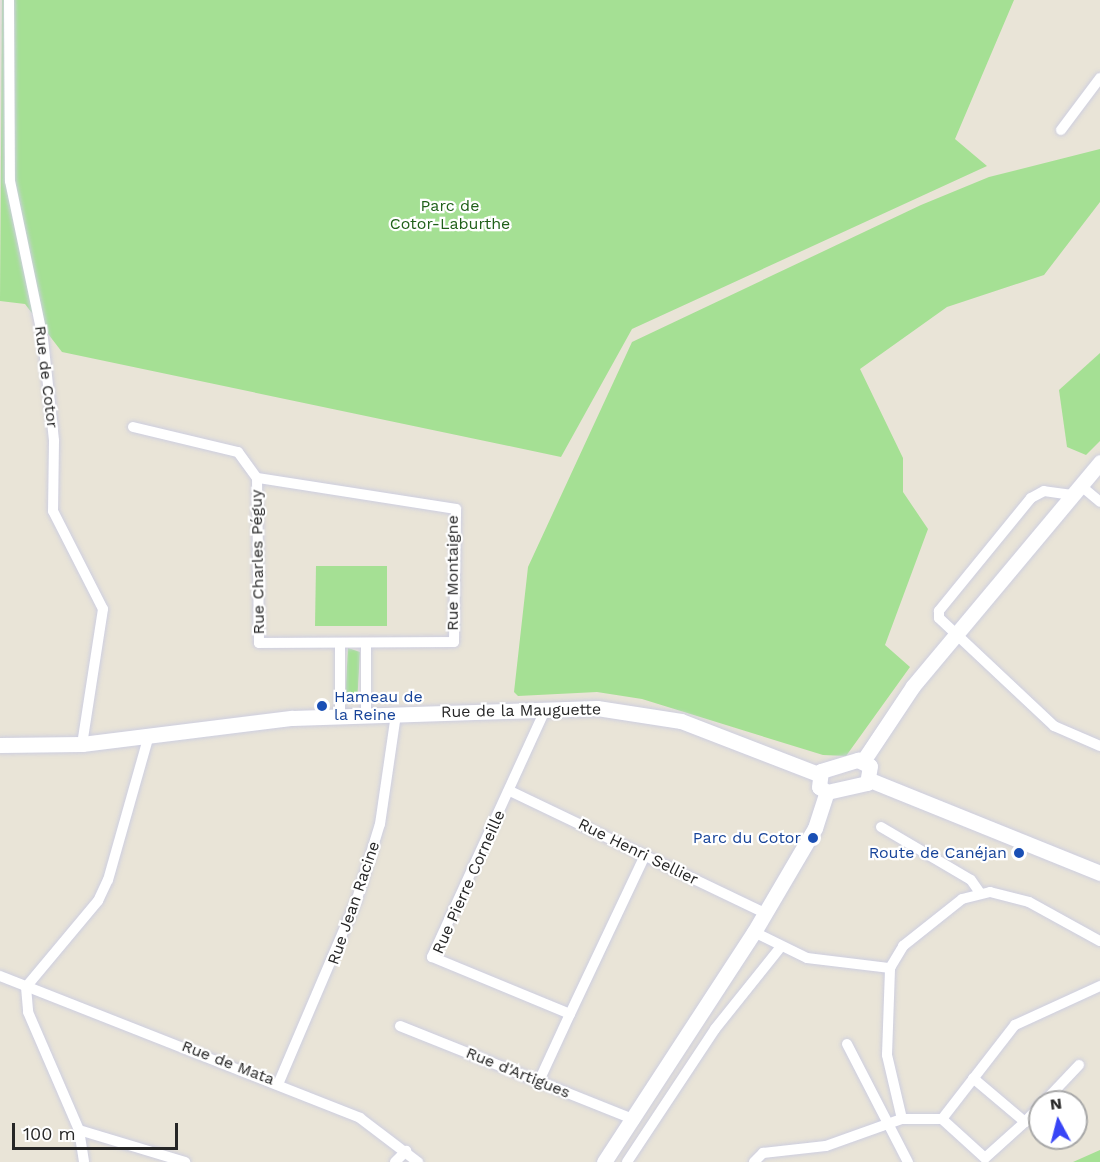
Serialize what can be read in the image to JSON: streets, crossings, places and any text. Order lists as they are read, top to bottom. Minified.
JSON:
{"streets":{"street":["Rue de Cotor","Rue Charles Péguy","Rue Montaigne","Rue de la Mauguette","Rue Henri Sellier","Rue Pierre Corneille","Rue Jean Racine","Rue de Mata","Rue d'Artigues"]},"crossings":[["Rue de Cotor","Rue de la Mauguette"],["Rue Charles Péguy","Rue Montaigne"],["Rue de la Mauguette","Rue Pierre Corneille"],["Rue de la Mauguette","Rue Jean Racine"],["Rue Henri Sellier","Rue Pierre Corneille"],["Rue Jean Racine","Rue de Mata"]],"parks":["Parc de Cotor-Laburthe"],"places":["Hameau de la Reine","Parc du Cotor","Route de Canéjan"],"scale_bar":"100 m","north":"top"}
